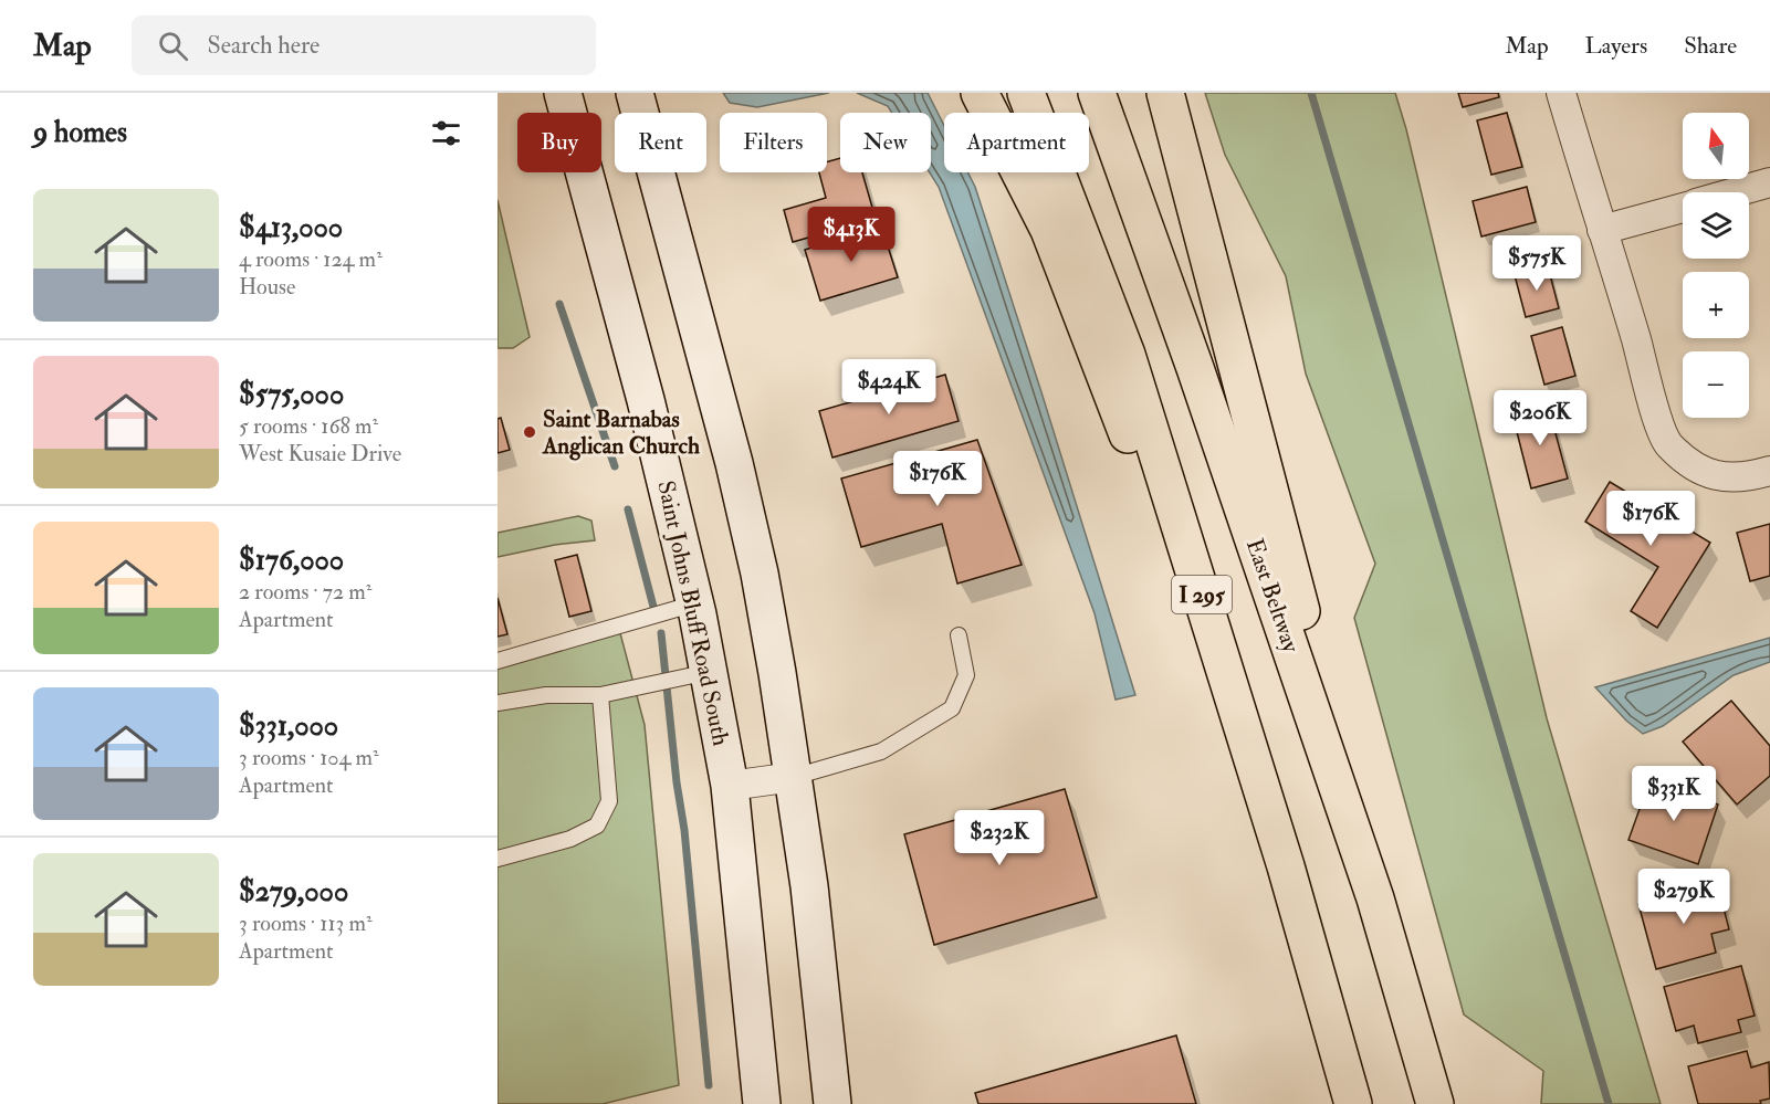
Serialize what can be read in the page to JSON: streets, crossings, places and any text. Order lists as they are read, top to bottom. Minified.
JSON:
{"streets":{"highway":["I 295","East Beltway"],"main road":["Saint Johns Bluff Road South"]},"places":["Saint Barnabas Anglican Church"],"north":"top","page":{"header":"Map","search":"Search here","nav":["Map","Layers","Share"],"heading":"9 homes","map_buttons":["+","−"],"chip":["Buy","Rent","Filters","New","Apartment"],"list":[{"name":"$413,000","note":"4 rooms · 124 m² · House"},{"name":"$575,000","note":"5 rooms · 168 m² · West Kusaie Drive"},{"name":"$176,000","note":"2 rooms · 72 m² · Apartment"},{"name":"$331,000","note":"3 rooms · 104 m² · Apartment"},{"name":"$279,000","note":"3 rooms · 113 m² · Apartment"}],"price":["$413K","$575K","$424K","$206K","$176K","$176K","$331K","$232K","$279K"]}}
